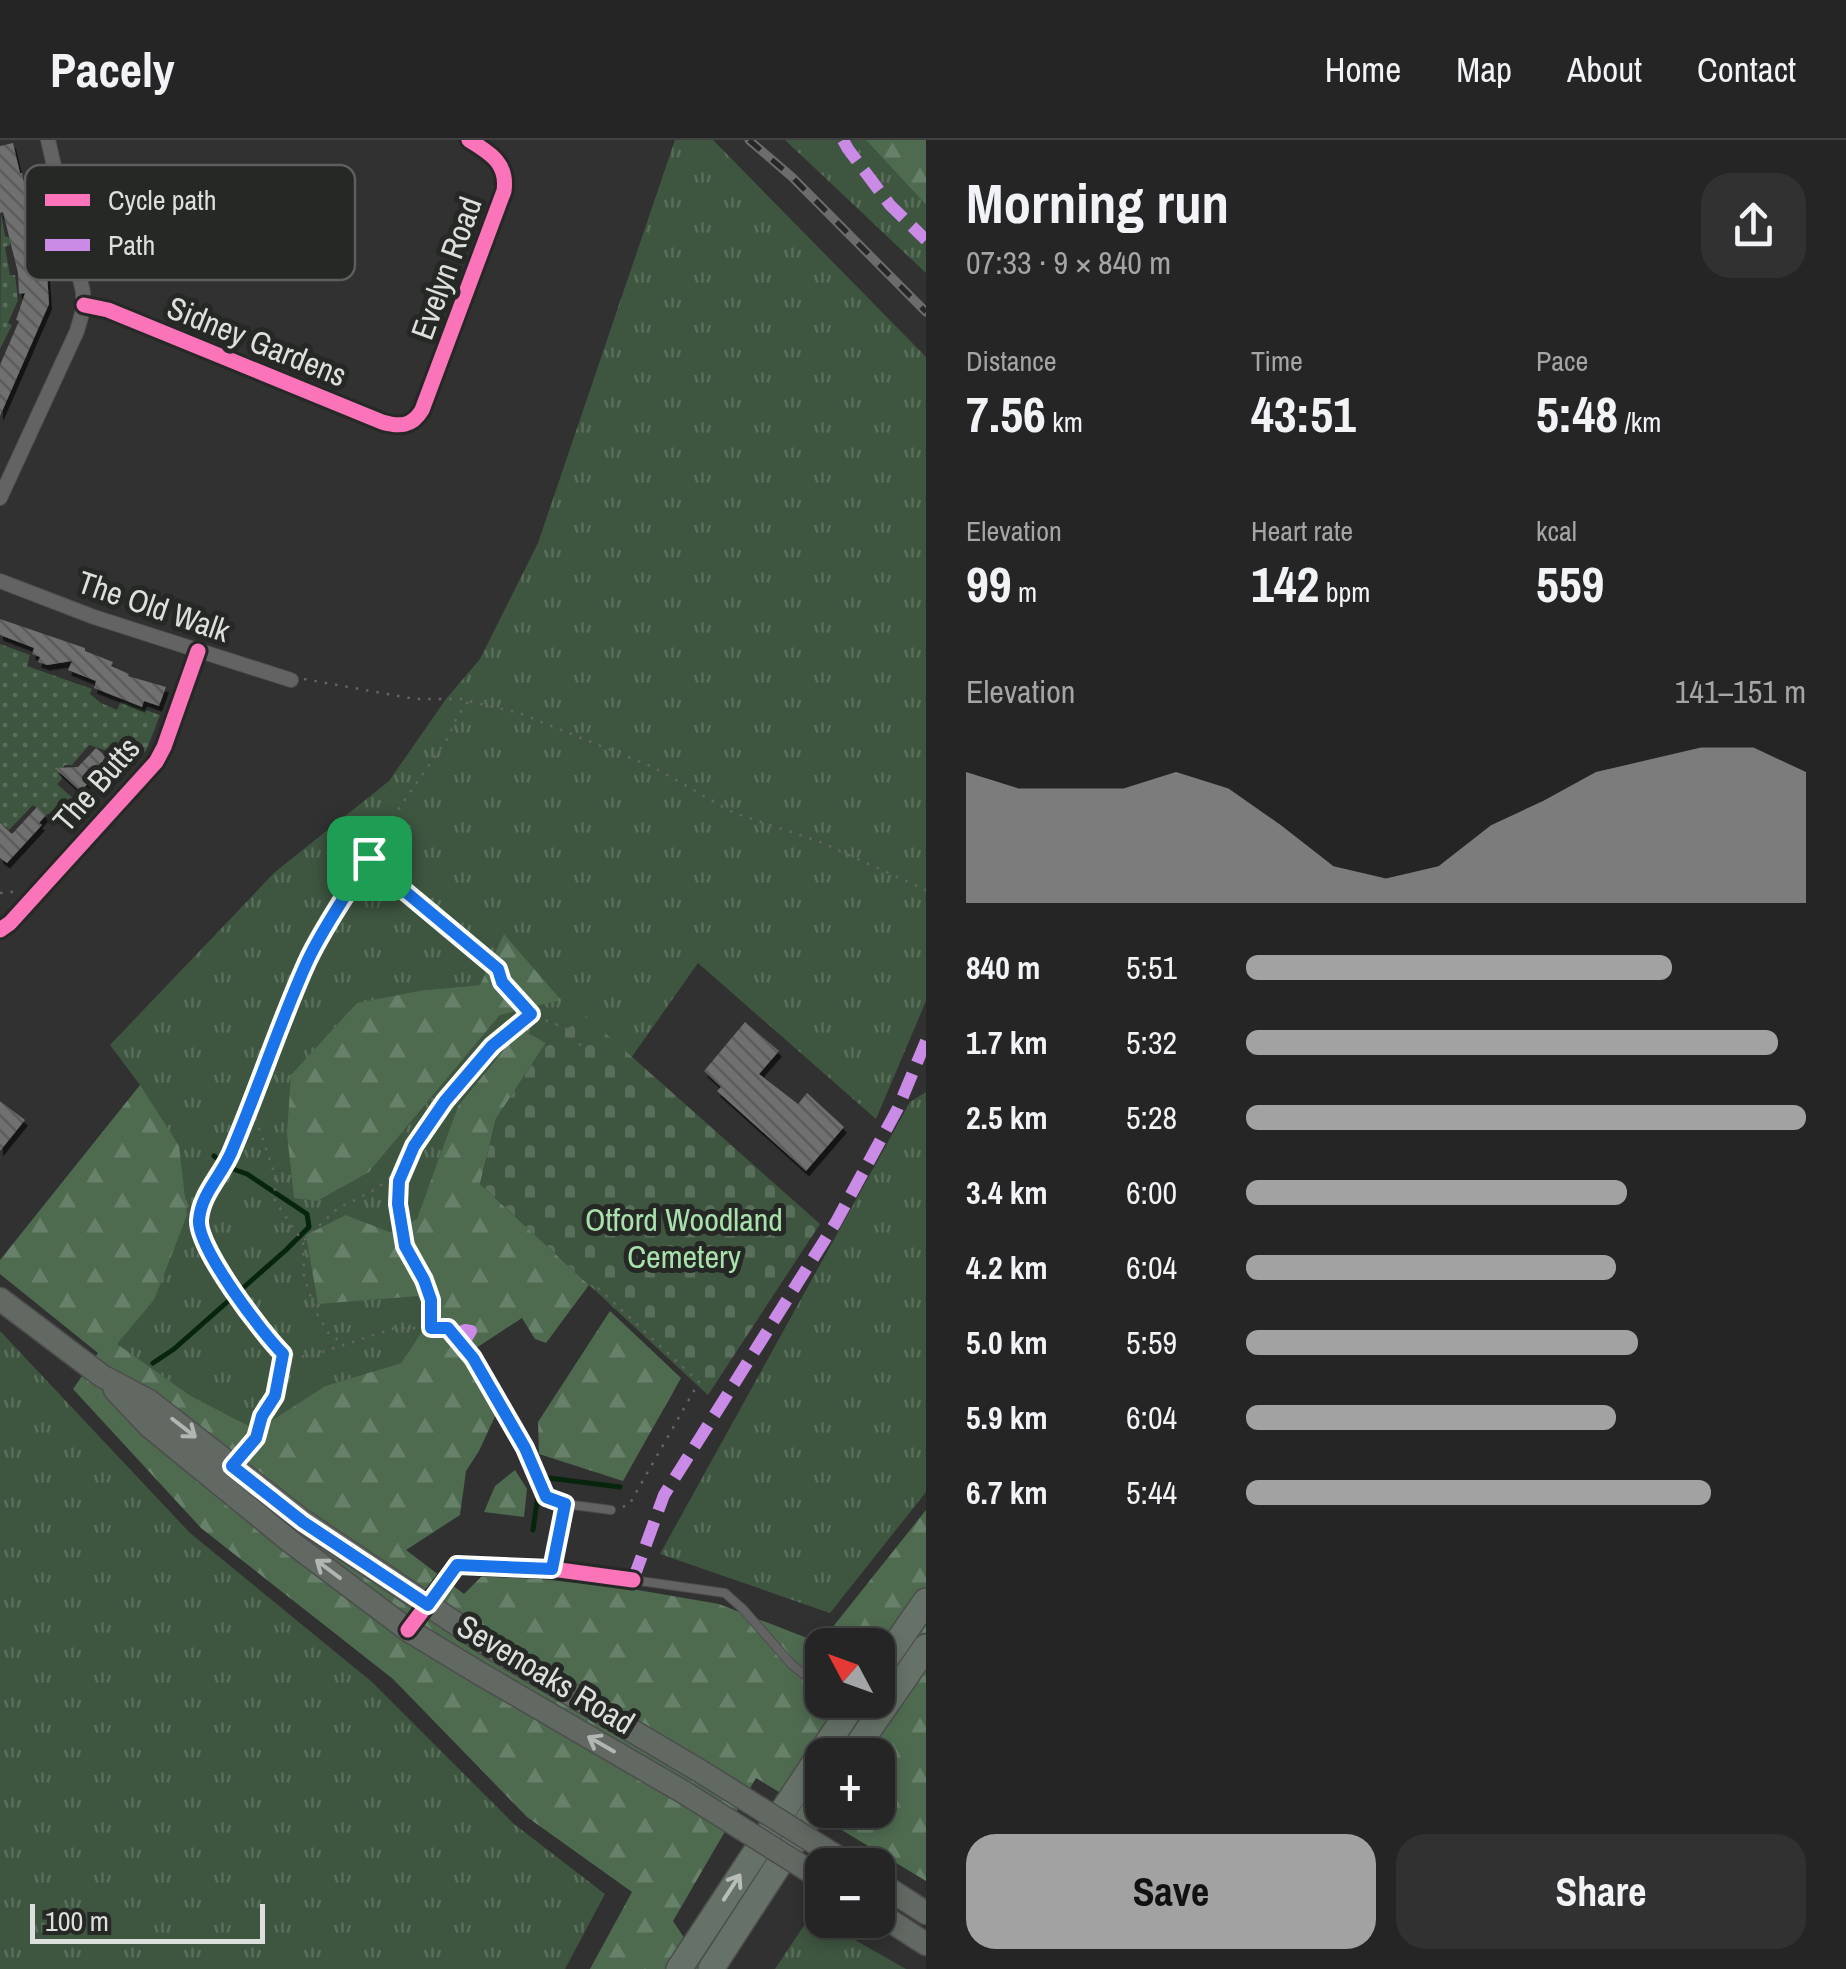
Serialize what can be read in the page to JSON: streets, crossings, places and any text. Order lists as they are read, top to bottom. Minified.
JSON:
{"streets":{"main road":["Sevenoaks Road"],"street":["Evelyn Road","Sidney Gardens","The Old Walk","The Butts"]},"crossings":[["Evelyn Road","Sidney Gardens"],["The Old Walk","The Butts"]],"parks":["Otford Woodland Cemetery"],"legend":["Cycle path","Path"],"scale_bar":"100 m","north":"top left","page":{"header":"Pacely","nav":["Home","Map","About","Contact"],"heading":["Morning run","07:33 · 9 × 840 m"],"stats":[["Distance","7.56 km"],["Time","43:51"],["Pace","5:48 /km"],["Elevation","99 m"],["Heart rate","142 bpm"],["kcal","559"]],"chart":["Elevation","141–151 m"],"list":[{"name":"840 m","note":"5:51"},{"name":"1.7 km","note":"5:32"},{"name":"2.5 km","note":"5:28"},{"name":"3.4 km","note":"6:00"},{"name":"4.2 km","note":"6:04"},{"name":"5.0 km","note":"5:59"},{"name":"5.9 km","note":"6:04"},{"name":"6.7 km","note":"5:44"}],"map_buttons":["+","−"],"buttons":["Save","Share"],"scale":"100 m"}}
